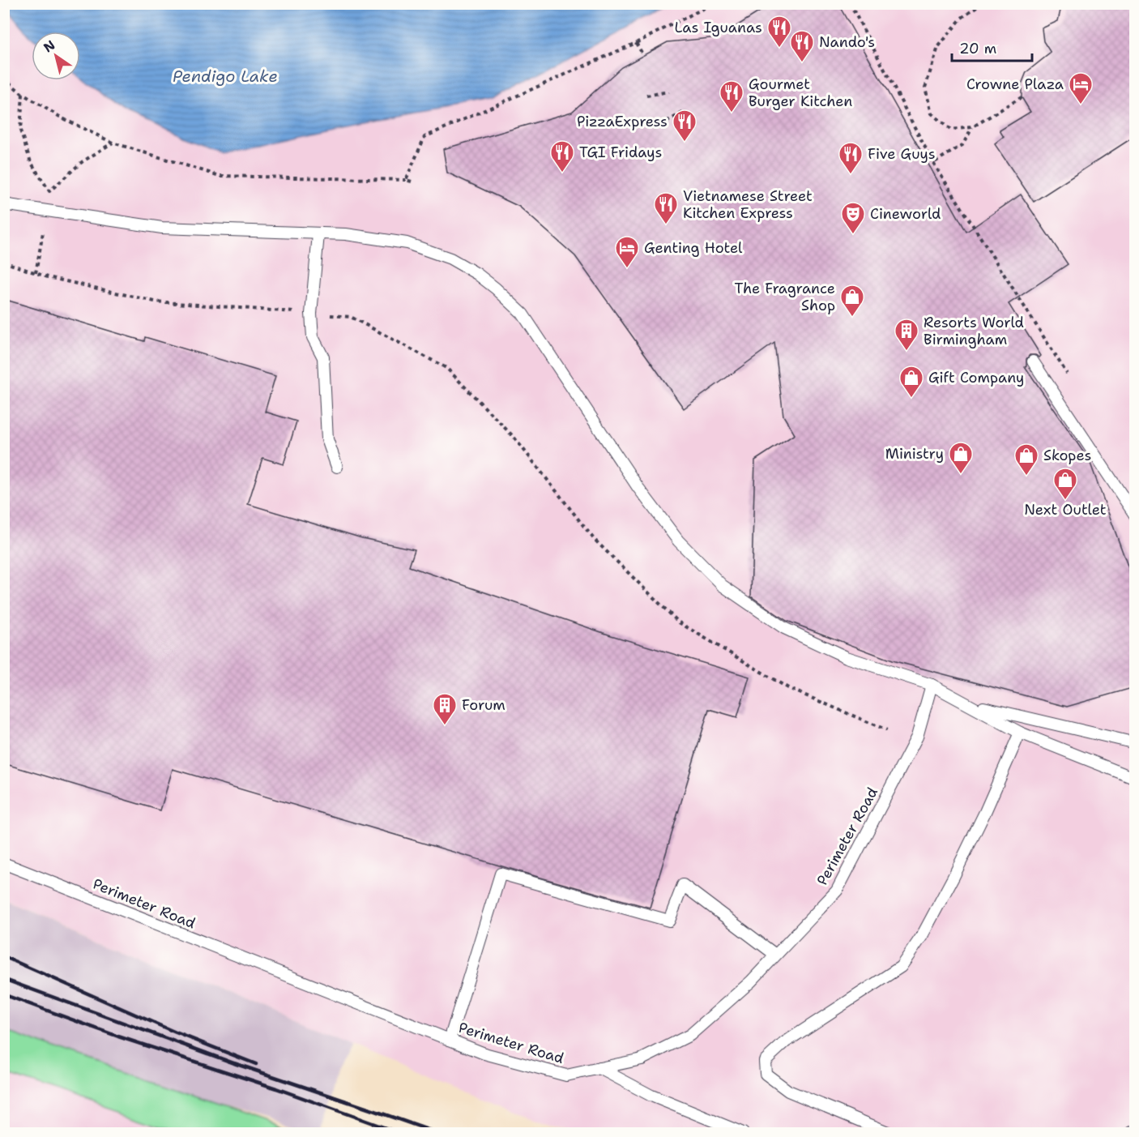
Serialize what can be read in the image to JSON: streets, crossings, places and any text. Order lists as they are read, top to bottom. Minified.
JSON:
{"streets":{"lane":["Perimeter Road"]},"water":["Pendigo Lake"],"places":{"restaurant":["Las Iguanas","Nando's","Gourmet Burger Kitchen","PizzaExpress","TGI Fridays","Five Guys","Vietnamese Street Kitchen Express"],"hotel":["Crowne Plaza","Genting Hotel"],"theatre":["Cineworld"],"shop":["The Fragrance Shop","Gift Company","Ministry","Skopes","Next Outlet"],"building":["Resorts World Birmingham","Forum"]},"scale_bar":"20 m","north":"top left"}
